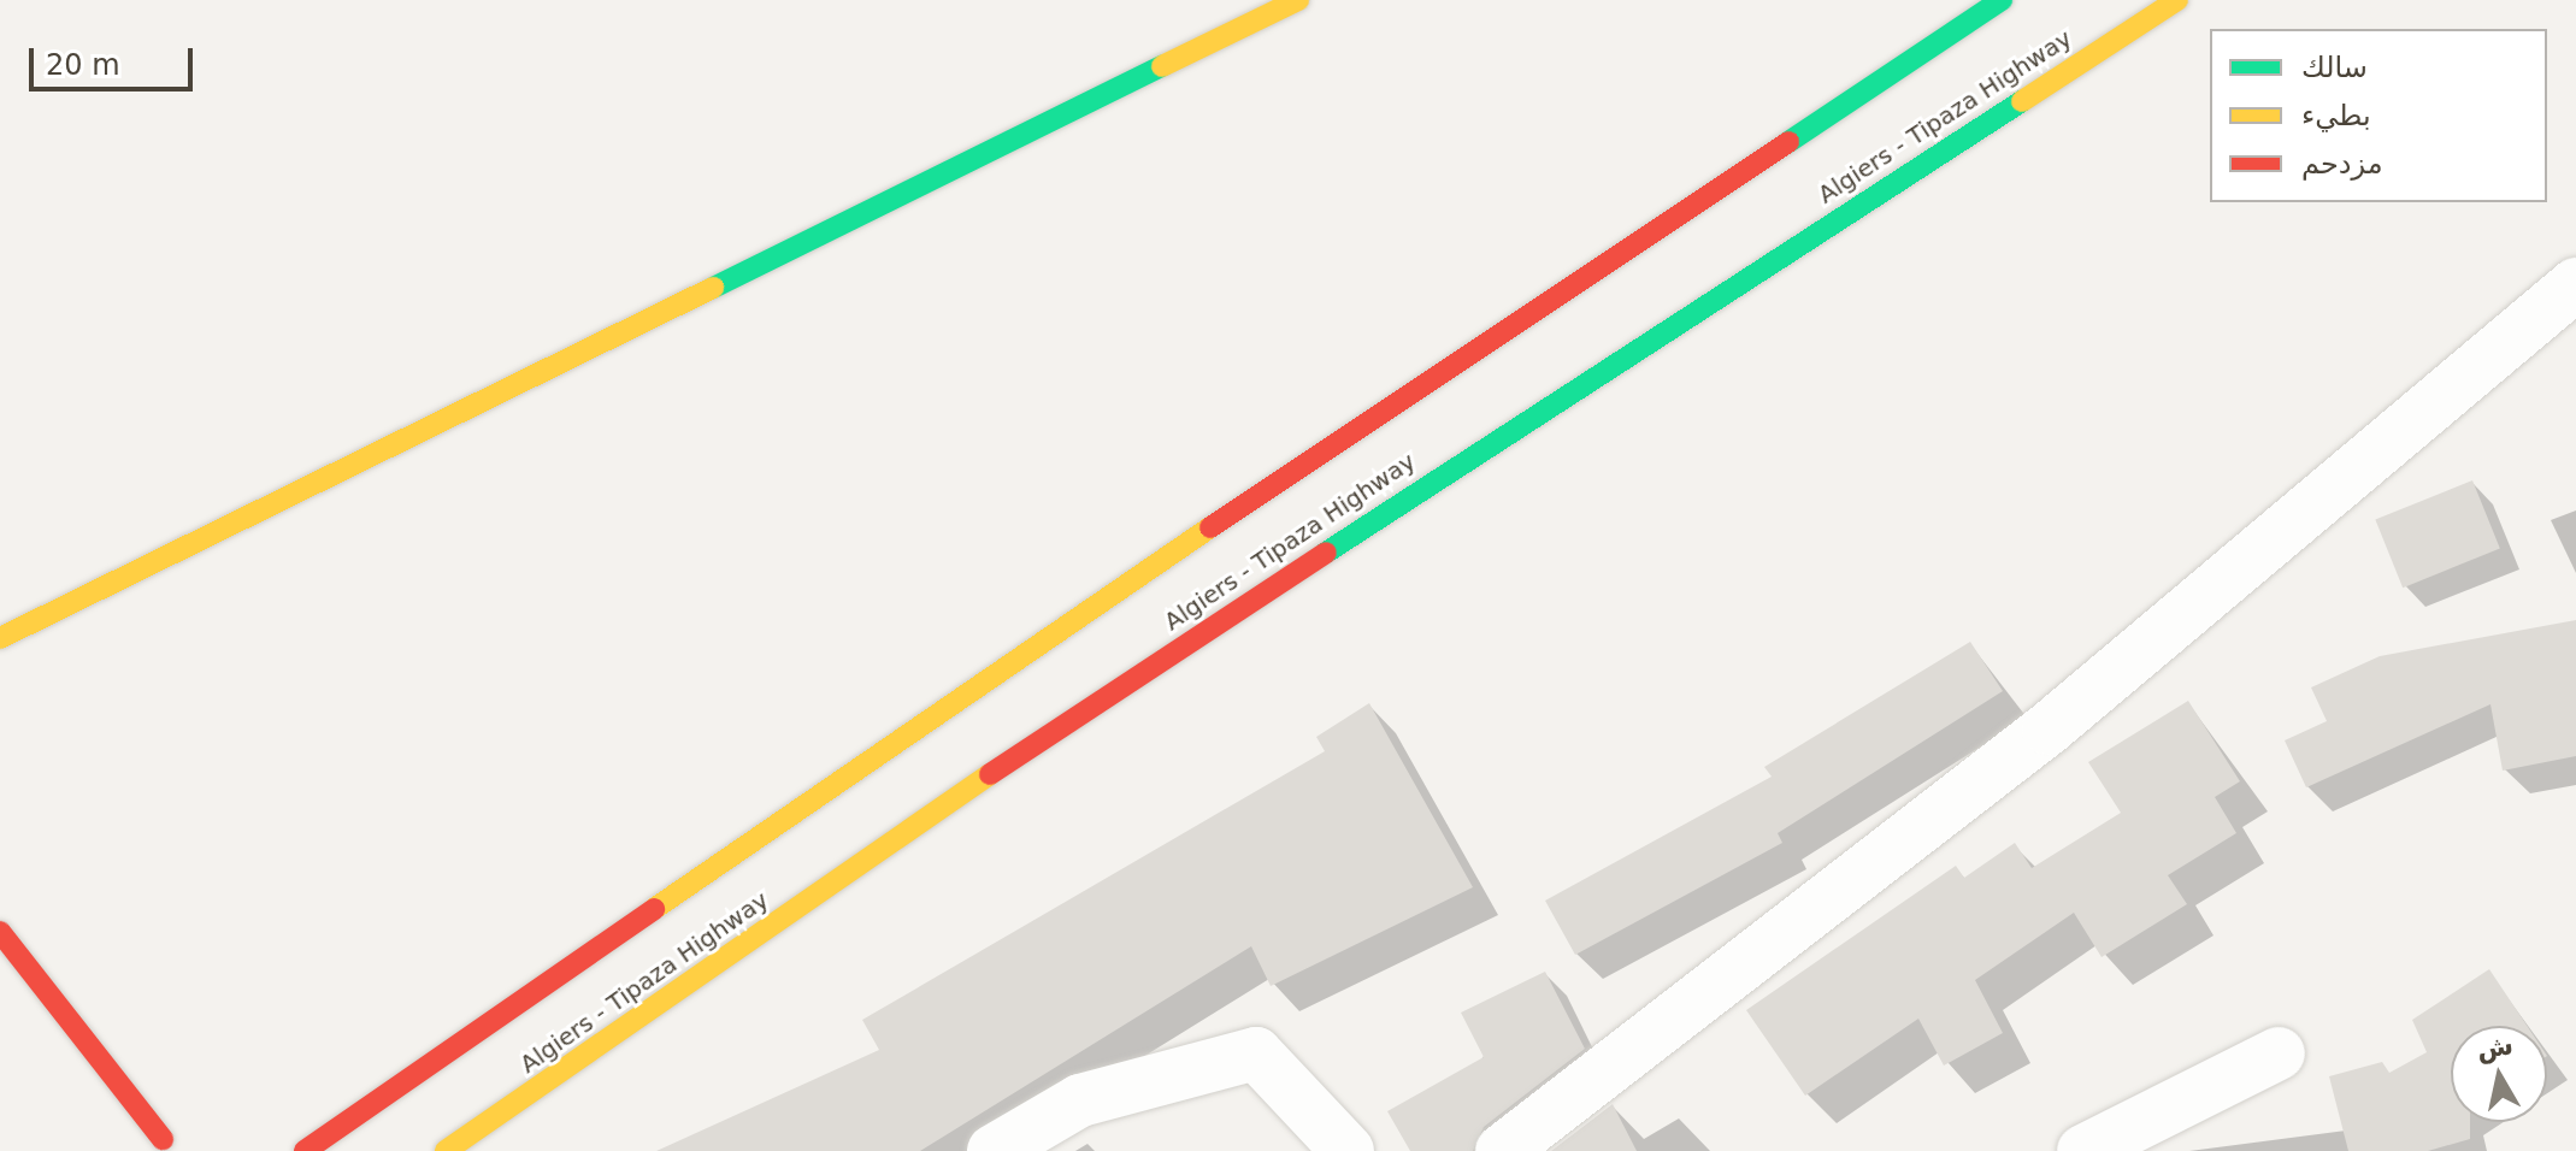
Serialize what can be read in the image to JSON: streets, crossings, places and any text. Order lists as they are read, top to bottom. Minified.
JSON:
{"streets":{"main road":["Algiers - Tipaza Highway"]},"legend":["سالك","بطيء","مزدحم"],"scale_bar":"20 m","north":"top"}
